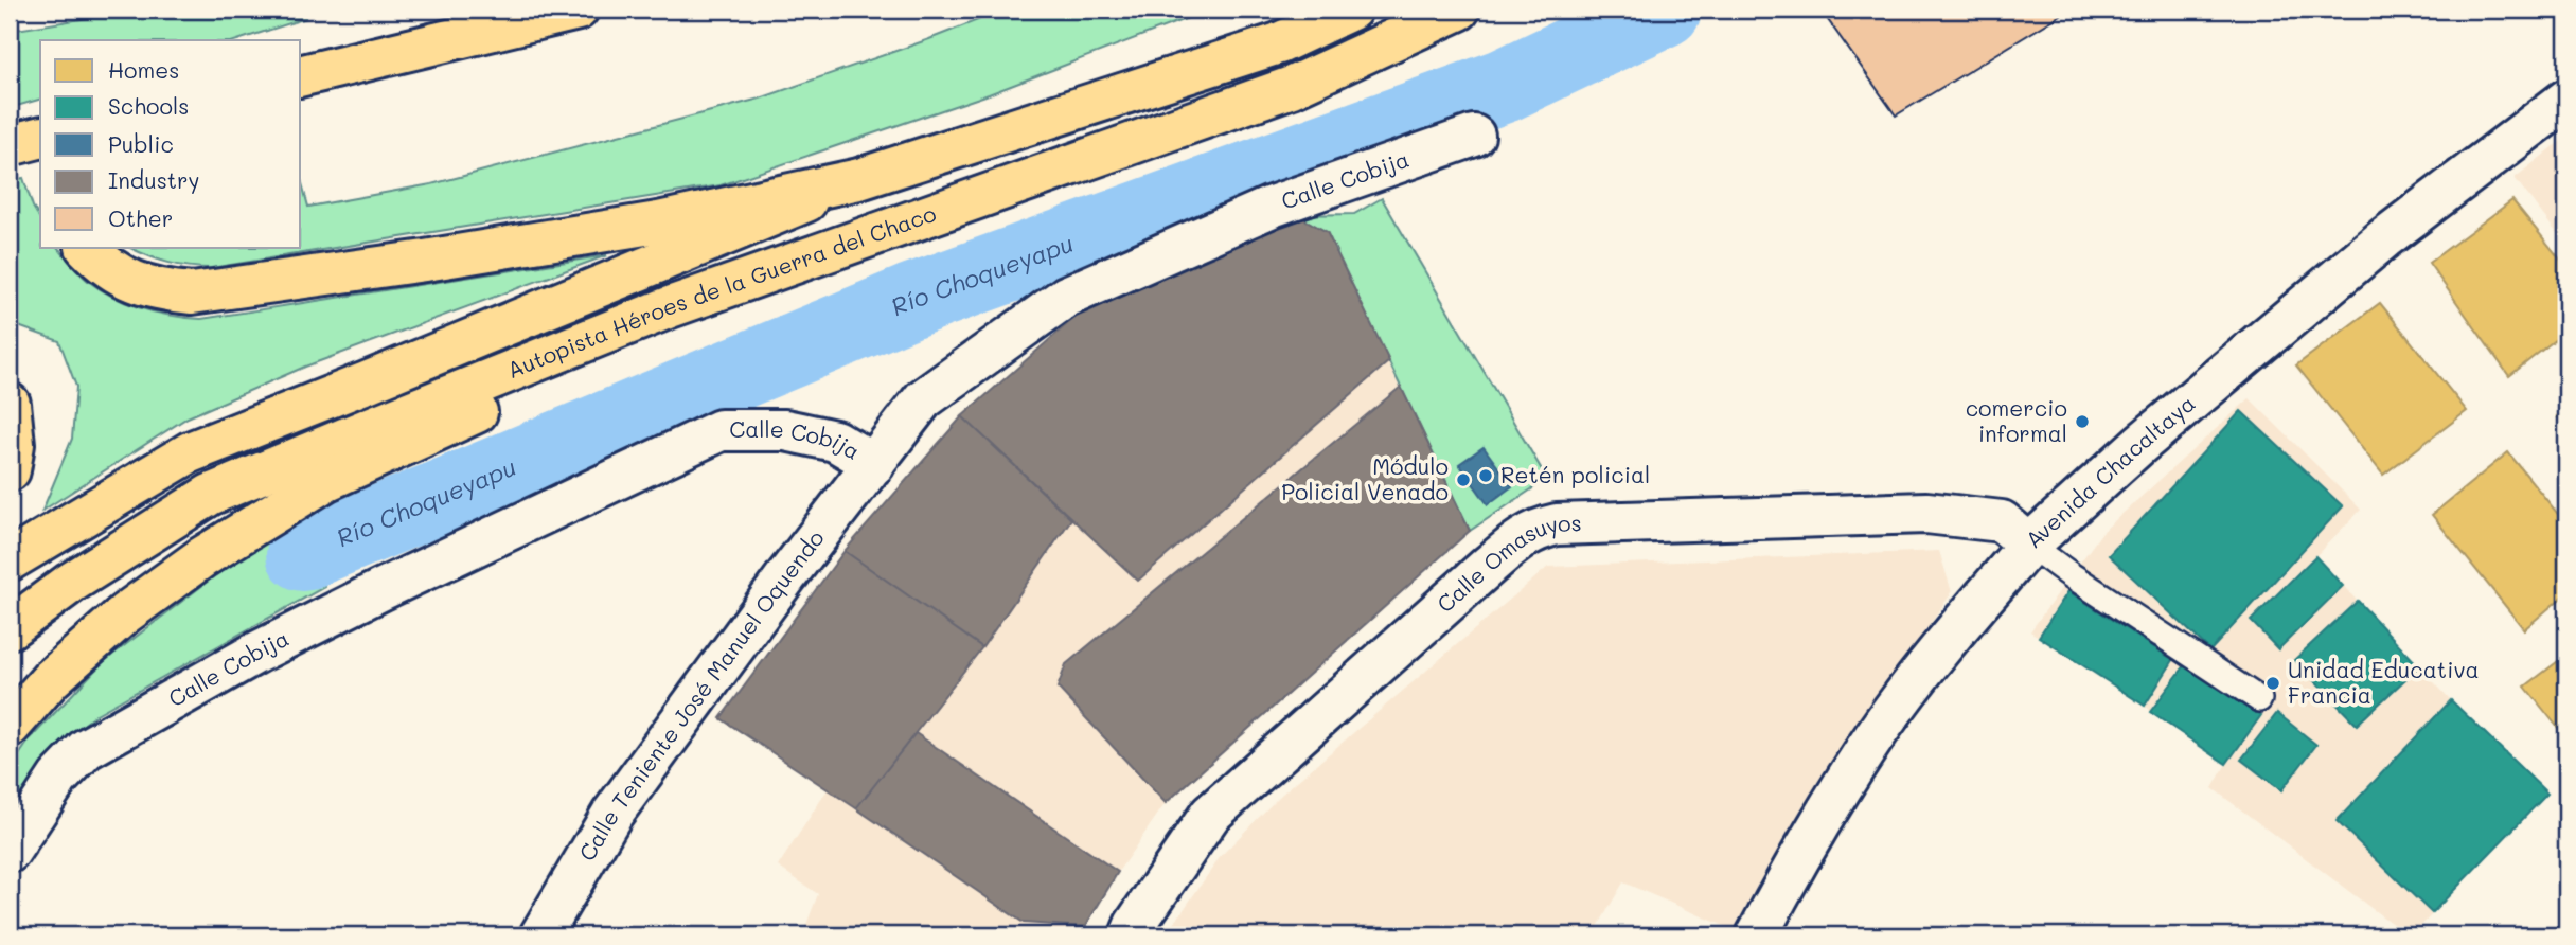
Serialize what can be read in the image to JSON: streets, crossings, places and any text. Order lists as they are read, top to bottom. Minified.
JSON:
{"streets":{"main road":["Autopista Héroes de la Guerra del Chaco"],"street":["Calle Cobija","Avenida Chacaltaya","Calle Omasuyos","Calle Teniente José Manuel Oquendo"]},"crossings":[["Calle Cobija","Calle Teniente José Manuel Oquendo"],["Avenida Chacaltaya","Calle Omasuyos"]],"water":["Río Choqueyapu"],"places":["comercio informal","Retén policial","Módulo Policial Venado","Unidad Educativa Francia"],"legend":["Homes","Schools","Public","Industry","Other"]}
